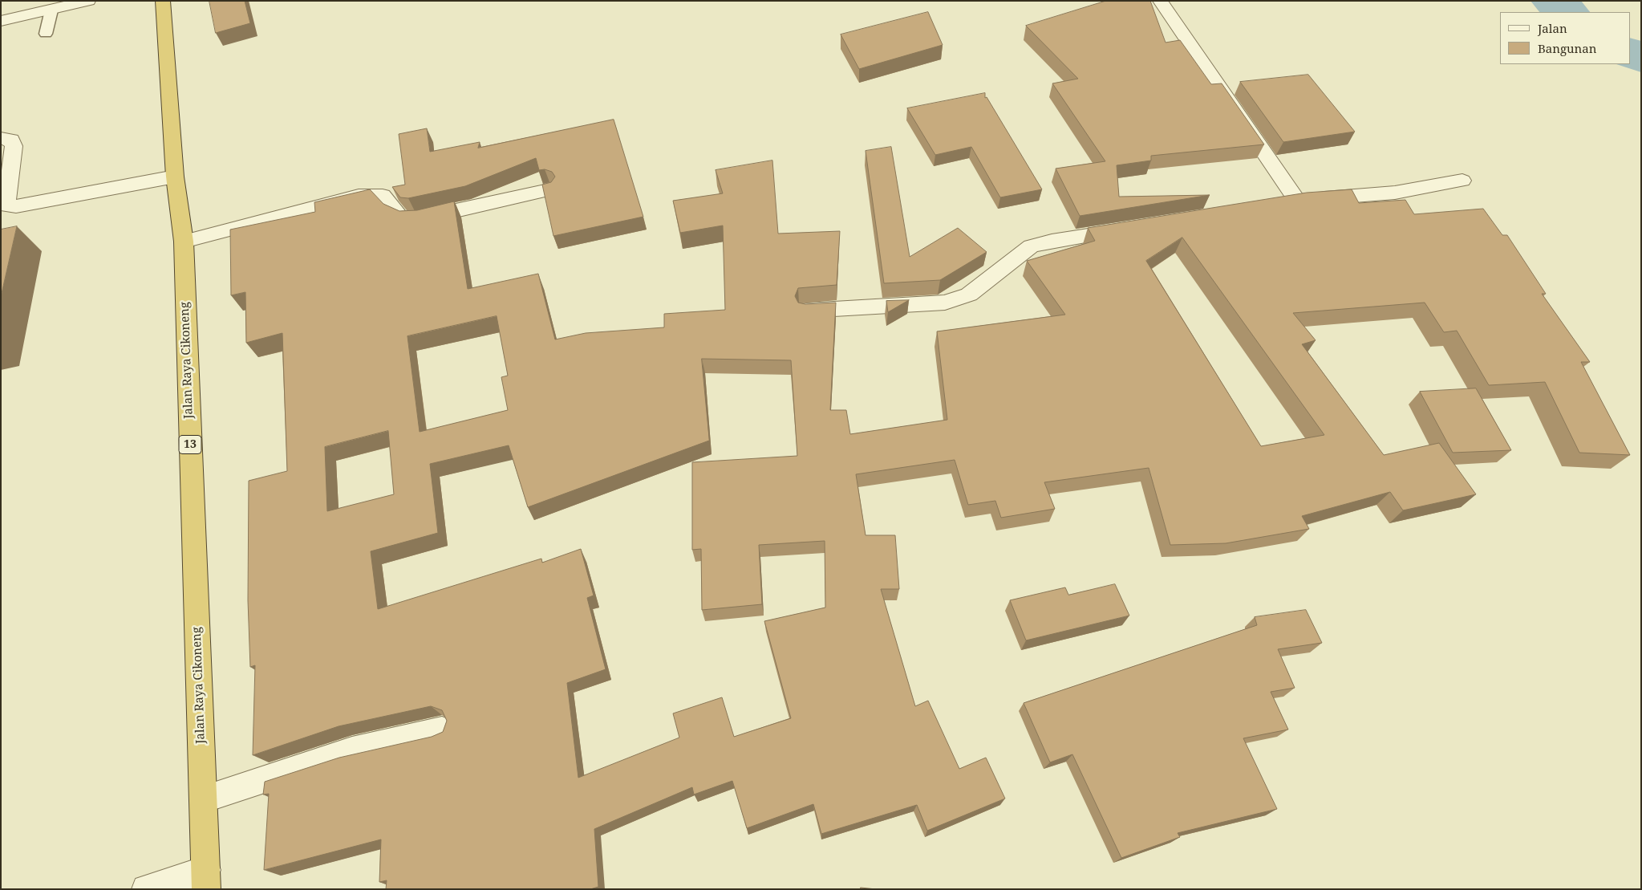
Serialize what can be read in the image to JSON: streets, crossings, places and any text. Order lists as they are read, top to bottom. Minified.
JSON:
{"streets":{"highway":["Jalan Raya Cikoneng","13"]},"legend":["Jalan","Bangunan"]}
